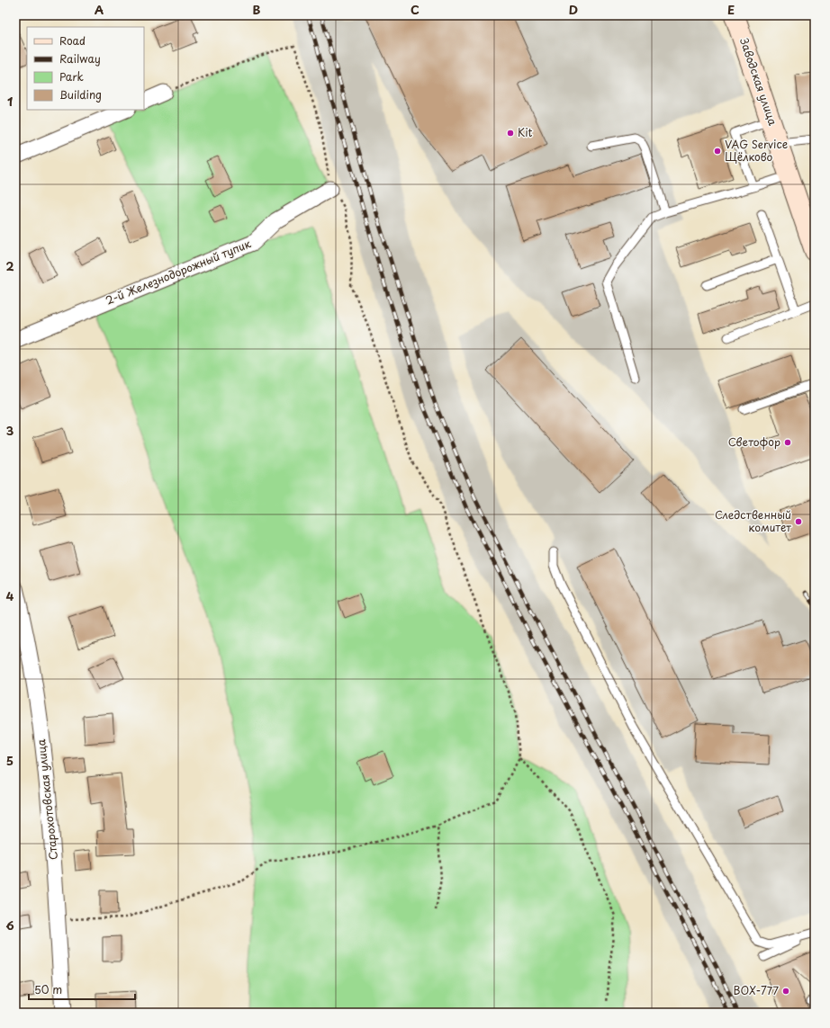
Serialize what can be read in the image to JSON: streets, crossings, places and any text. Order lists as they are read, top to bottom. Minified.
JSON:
{"streets":{"main road":["Заводская улица"],"street":["2-й Железнодорожный тупик","Старохотовская улица"]},"places":["Kit","VAG Service Щёлково","Светофор","Следственный комитет","ВОХ-777"],"legend":["Road","Railway","Park","Building"],"scale_bar":"50 m","grid":{"columns":["A","B","C","D","E"],"rows":["1","2","3","4","5","6"]}}
